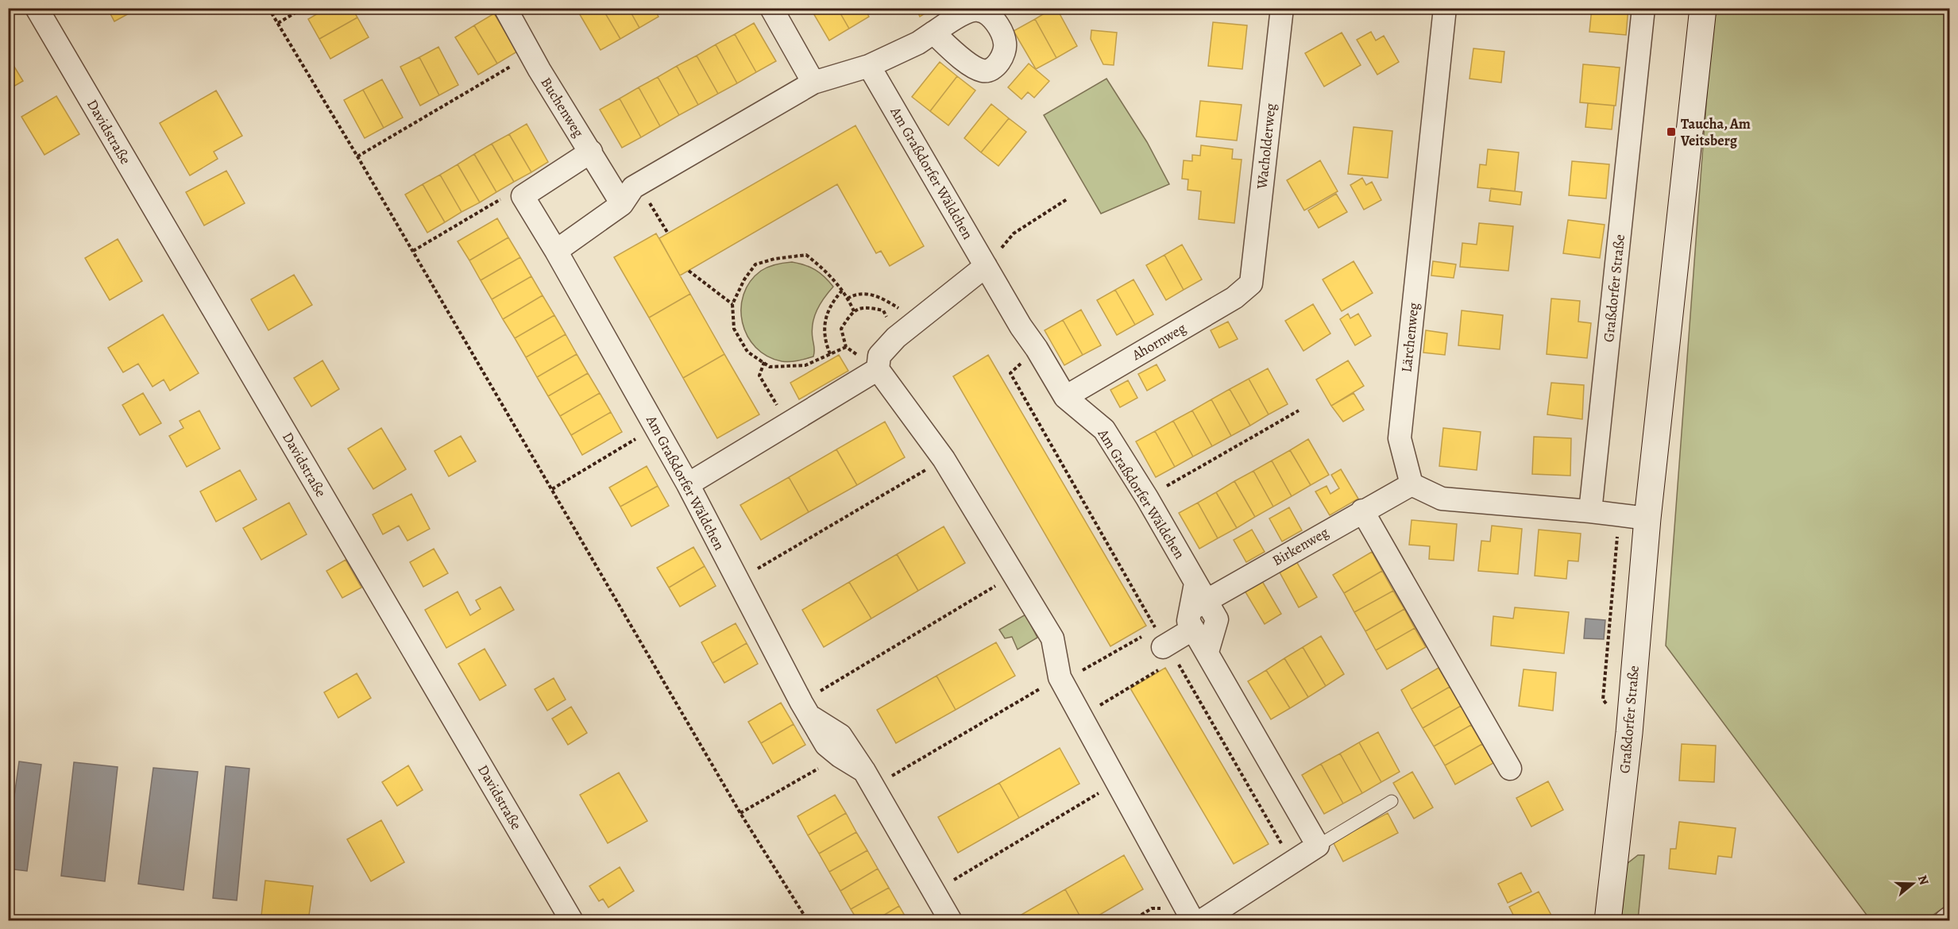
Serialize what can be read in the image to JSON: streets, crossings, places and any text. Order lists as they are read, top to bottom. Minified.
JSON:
{"streets":{"street":["Buchenweg","Davidstraße","Wacholderweg","Am Graßdorfer Wäldchen","Graßdorfer Straße","Lärchenweg","Ahornweg","Birkenweg"]},"crossings":[["Wacholderweg","Ahornweg"],["Am Graßdorfer Wäldchen","Ahornweg"],["Am Graßdorfer Wäldchen","Birkenweg"],["Lärchenweg","Birkenweg"]],"places":{"transit":["Taucha, Am Veitsberg"]},"north":"right"}
